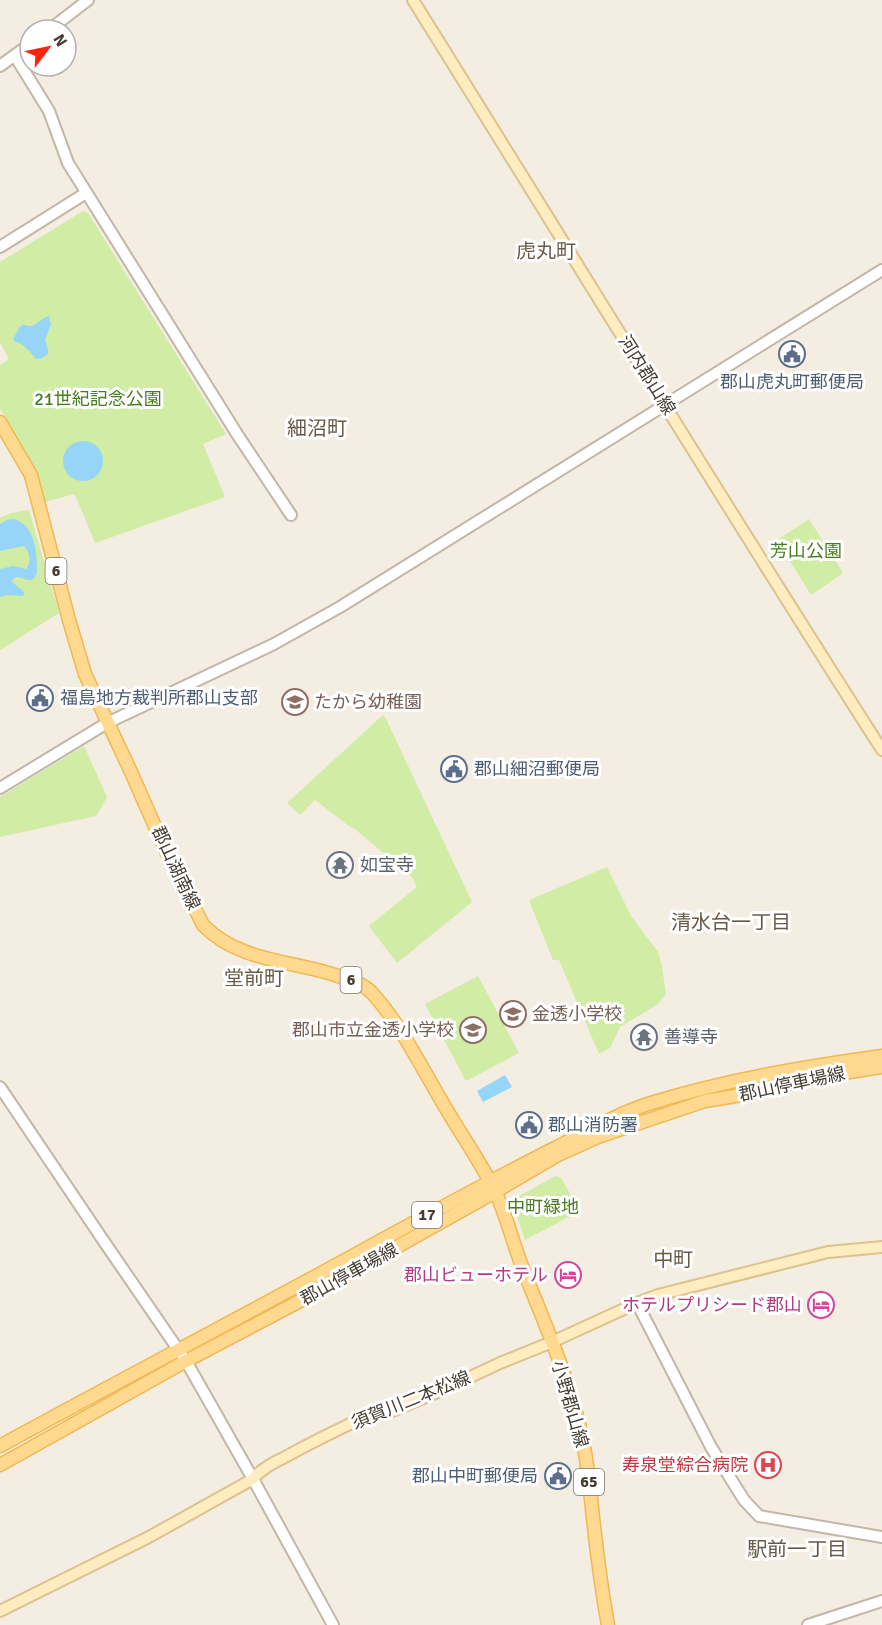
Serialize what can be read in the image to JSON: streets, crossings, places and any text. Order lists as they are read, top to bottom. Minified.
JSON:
{"streets":{"main road":["河内郡山線","6","郡山湖南線","郡山停車場線","17","須賀川二本松線","小野郡山線","65"]},"crossings":[["郡山湖南線","郡山停車場線"],["郡山湖南線","小野郡山線"],["郡山停車場線","小野郡山線"],["須賀川二本松線","小野郡山線"]],"districts":["虎丸町","細沼町","清水台一丁目","堂前町","中町","駅前一丁目"],"parks":["21世紀記念公園","芳山公園","中町緑地"],"places":{"public building":["郡山虎丸町郵便局","福島地方裁判所郡山支部","郡山細沼郵便局","郡山消防署","郡山中町郵便局"],"school or university":["たから幼稚園","金透小学校","郡山市立金透小学校"],"temple":["如宝寺","善導寺"],"hotel":["郡山ビューホテル","ホテルプリシード郡山"],"hospital":["寿泉堂綜合病院"]},"north":"top right"}
